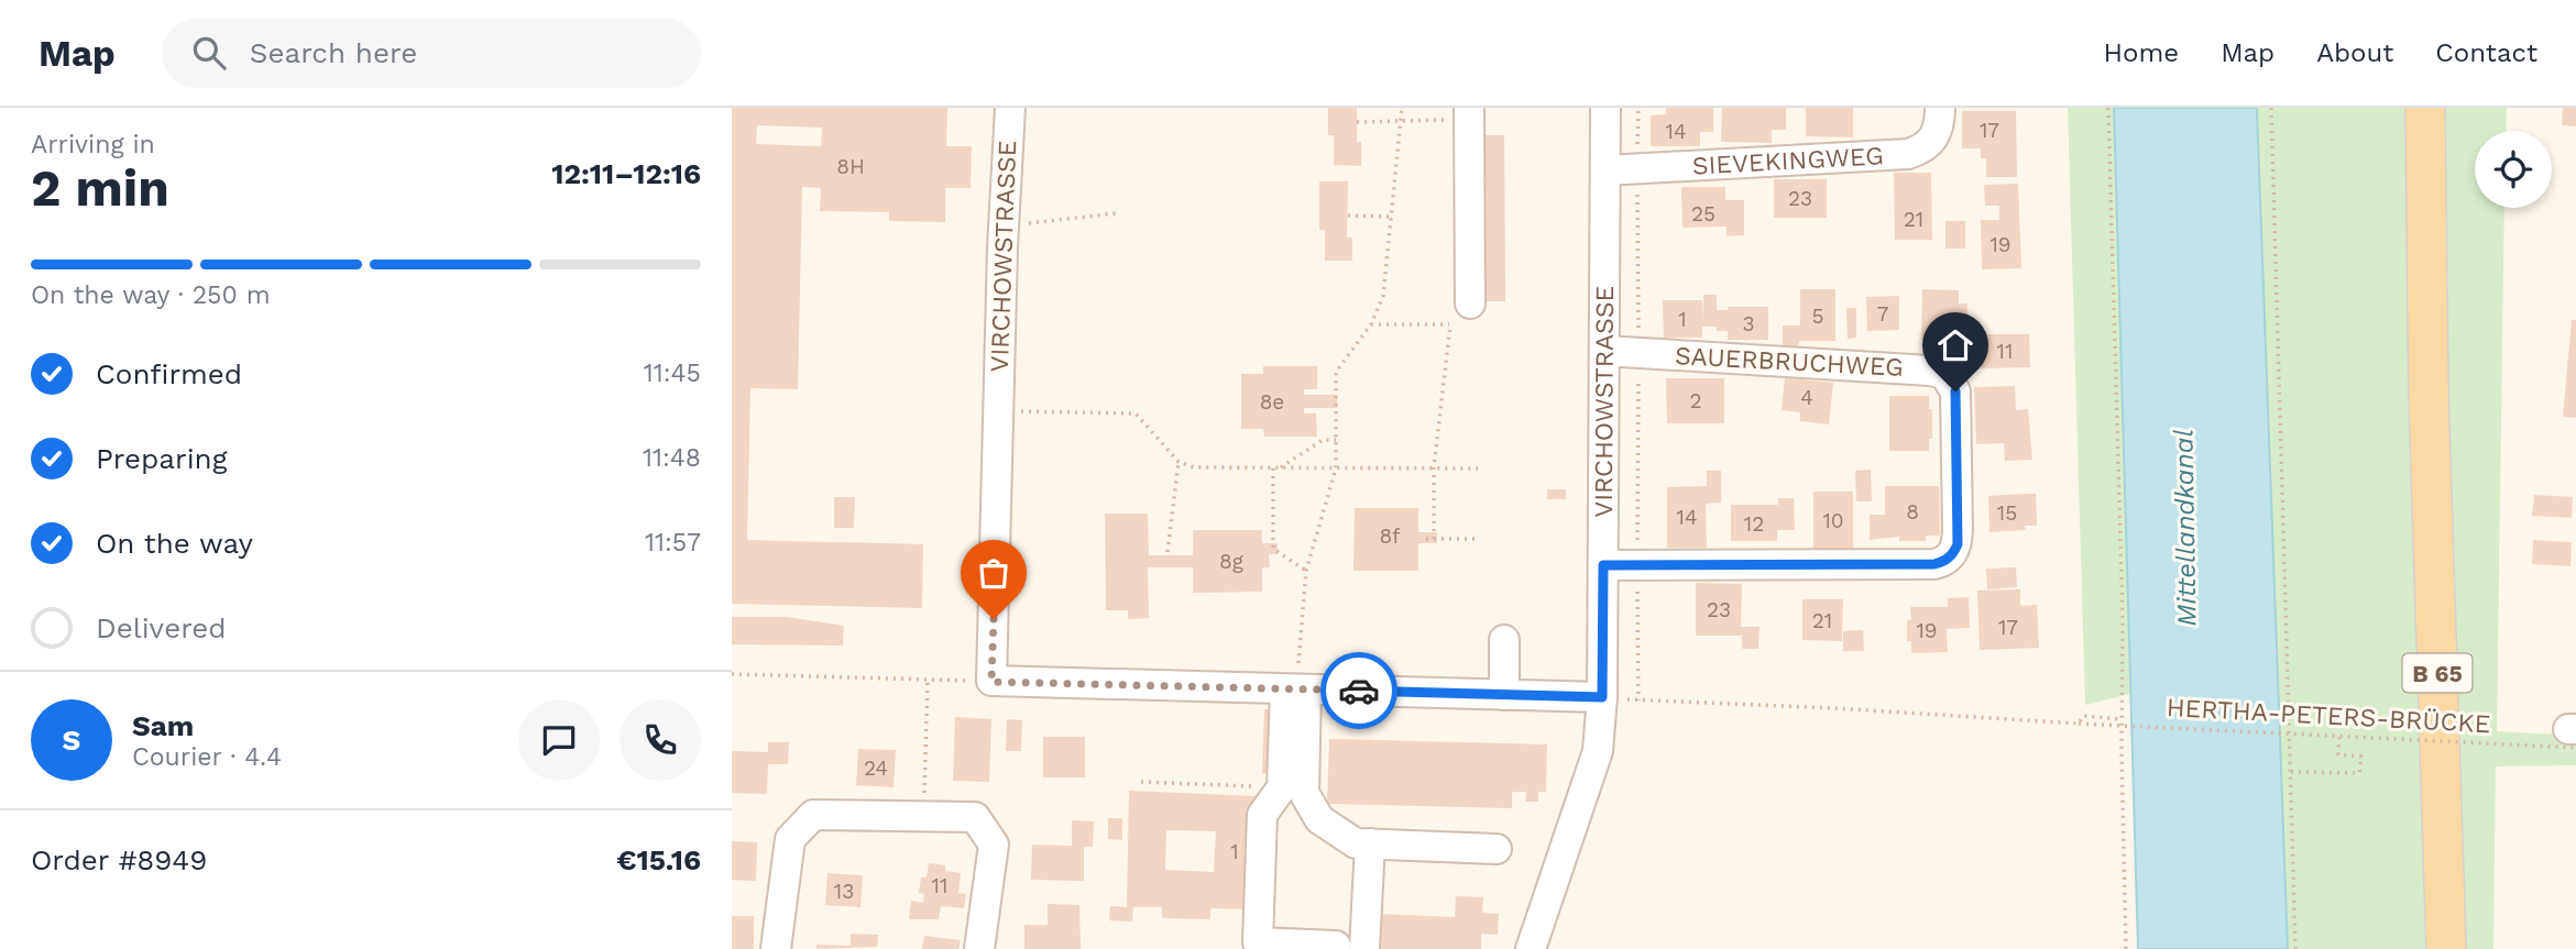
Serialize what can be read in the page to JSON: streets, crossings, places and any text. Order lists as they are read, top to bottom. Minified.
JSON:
{"streets":{"main road":["B 65"],"street":["SIEVEKINGWEG","VIRCHOWSTRASSE","SAUERBRUCHWEG"],"path":["HERTHA-PETERS-BRÜCKE"]},"crossings":[["SIEVEKINGWEG","VIRCHOWSTRASSE"],["VIRCHOWSTRASSE","SAUERBRUCHWEG"]],"water":["Mittellandkanal"],"house_numbers":["17","14","8H","23","25","21","19","7","5","1","3","11","4","2","8e","8","15","14","10","12","8f","8g","23","21","17","19","24","1","11","13"],"page":{"header":"Map","search":"Search here","nav":["Home","Map","About","Contact"],"heading":["2 min","Arriving in","12:11–12:16"],"panel":["Sam","Courier · 4.4","Order #8949","€15.16"],"bar":"On the way · 250 m","list":[["Confirmed","11:45"],["Preparing","11:48"],["On the way","11:57"],"Delivered"],"round":"S"}}
